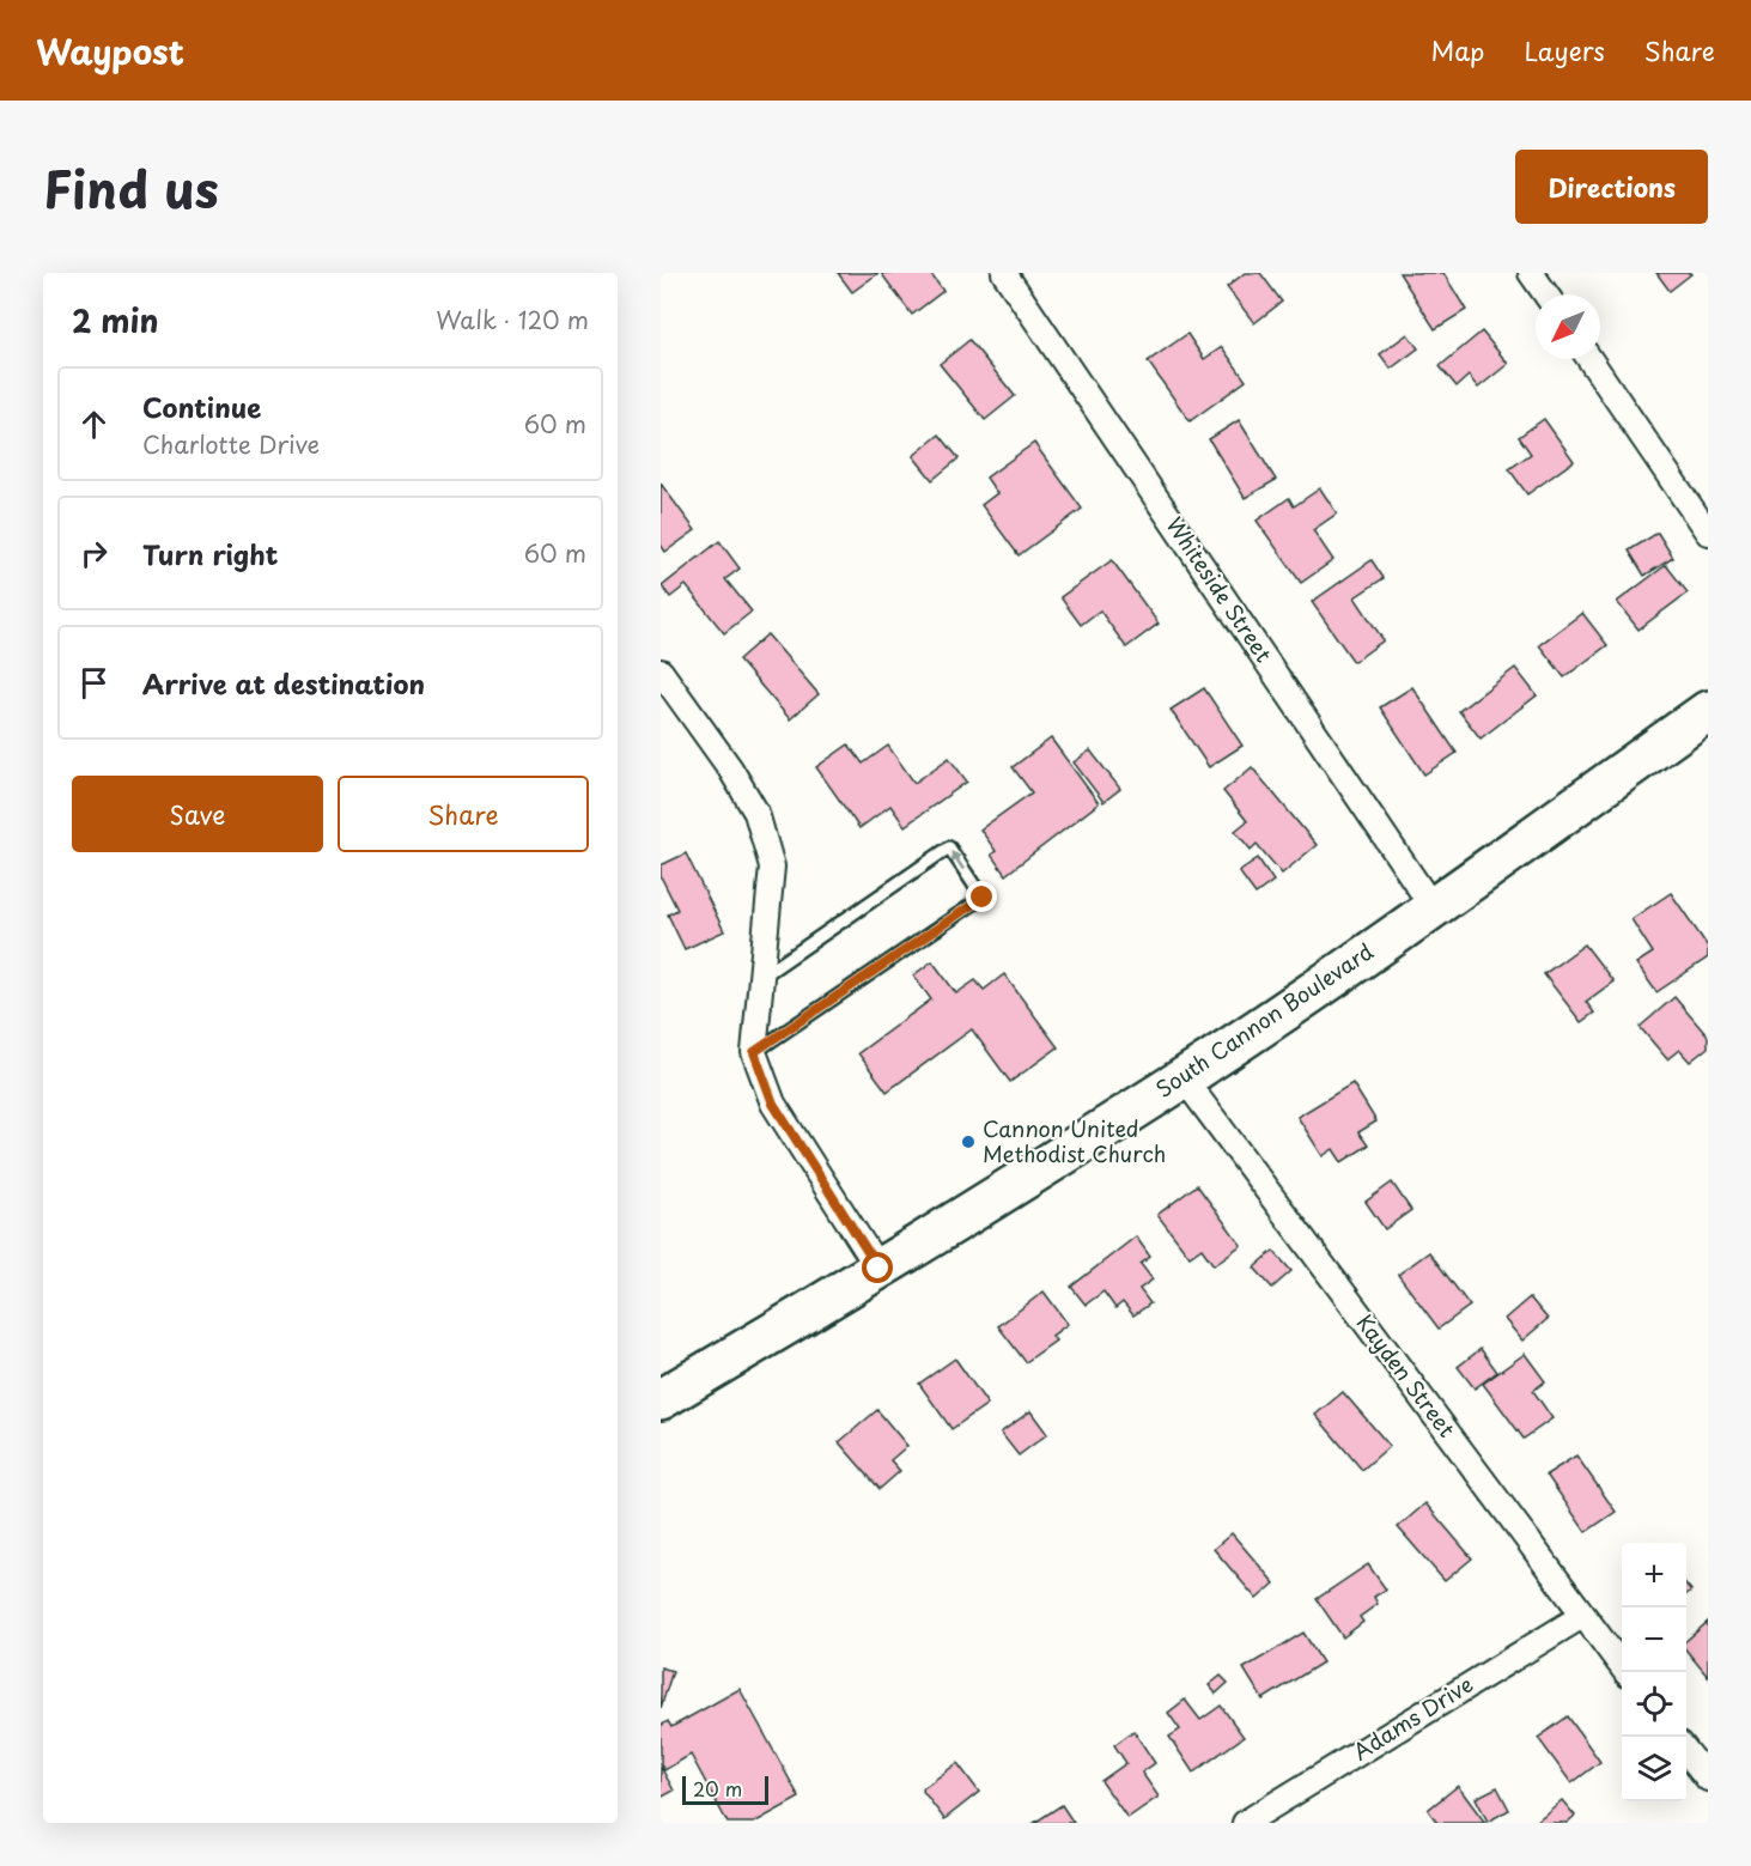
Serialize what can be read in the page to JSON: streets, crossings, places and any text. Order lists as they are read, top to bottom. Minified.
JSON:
{"streets":{"highway":["South Cannon Boulevard"],"street":["Whiteside Street","Kayden Street","Adams Drive"]},"crossings":[["Whiteside Street","South Cannon Boulevard"],["South Cannon Boulevard","Kayden Street"],["Kayden Street","Adams Drive"]],"places":["Cannon United Methodist Church"],"scale_bar":"20 m","north":"bottom left","page":{"header":"Waypost","nav":["Map","Layers","Share"],"title":"Find us","buttons":["Directions",["Save","Share"]],"heading":["2 min","Walk · 120 m"],"list":[["Continue","Charlotte Drive","60 m"],["Turn right","60 m"],"Arrive at destination"],"map_buttons":["+","−"],"scale":"20 m"}}
